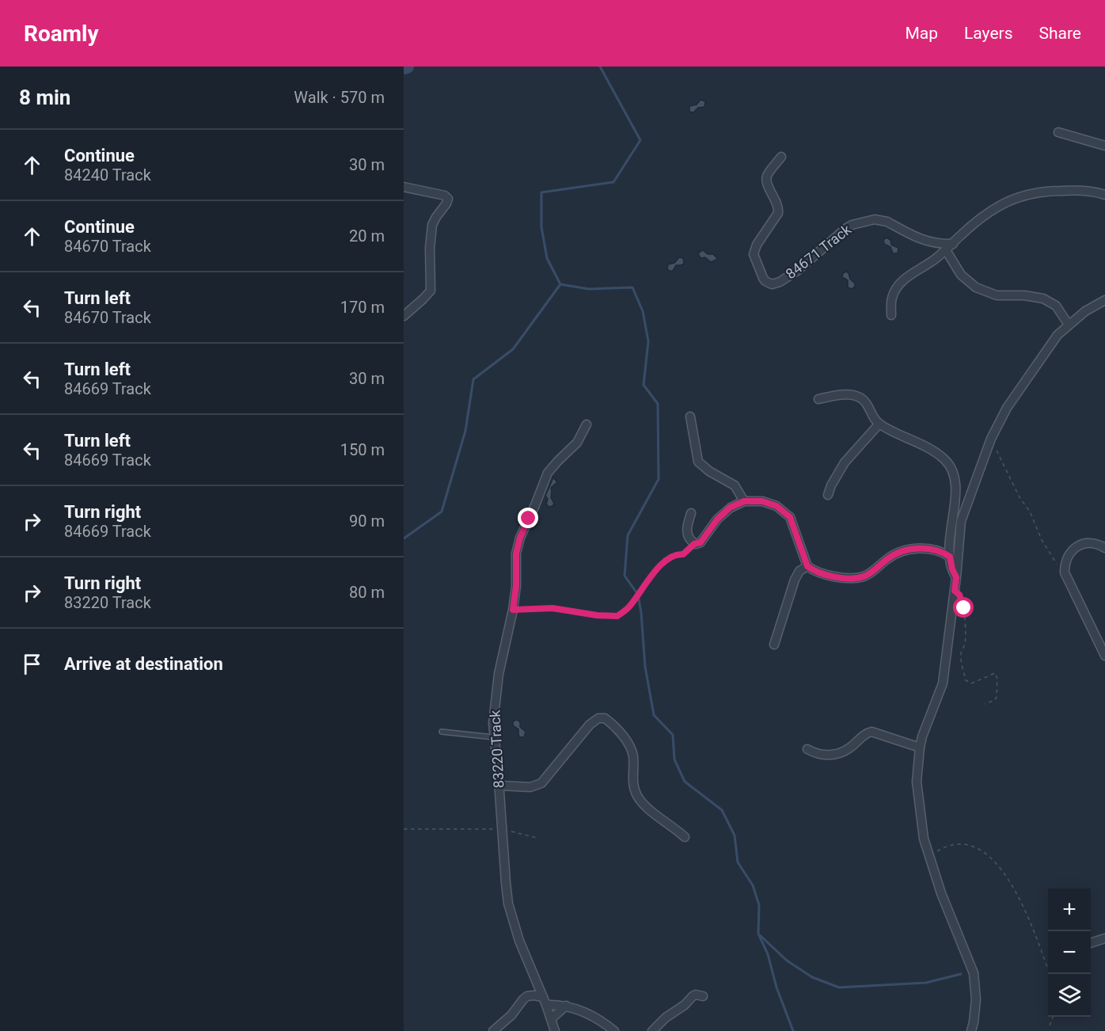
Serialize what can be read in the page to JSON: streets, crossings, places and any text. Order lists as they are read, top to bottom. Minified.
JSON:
{"streets":{"street":["84671 Track","83220 Track"]},"page":{"header":"Roamly","nav":["Map","Layers","Share"],"heading":["8 min","Walk · 570 m"],"list":[["Continue","84240 Track","30 m"],["Continue","84670 Track","20 m"],["Turn left","84670 Track","170 m"],["Turn left","84669 Track","30 m"],["Turn left","84669 Track","150 m"],["Turn right","84669 Track","90 m"],["Turn right","83220 Track","80 m"],"Arrive at destination"],"map_buttons":["+","−"]}}
